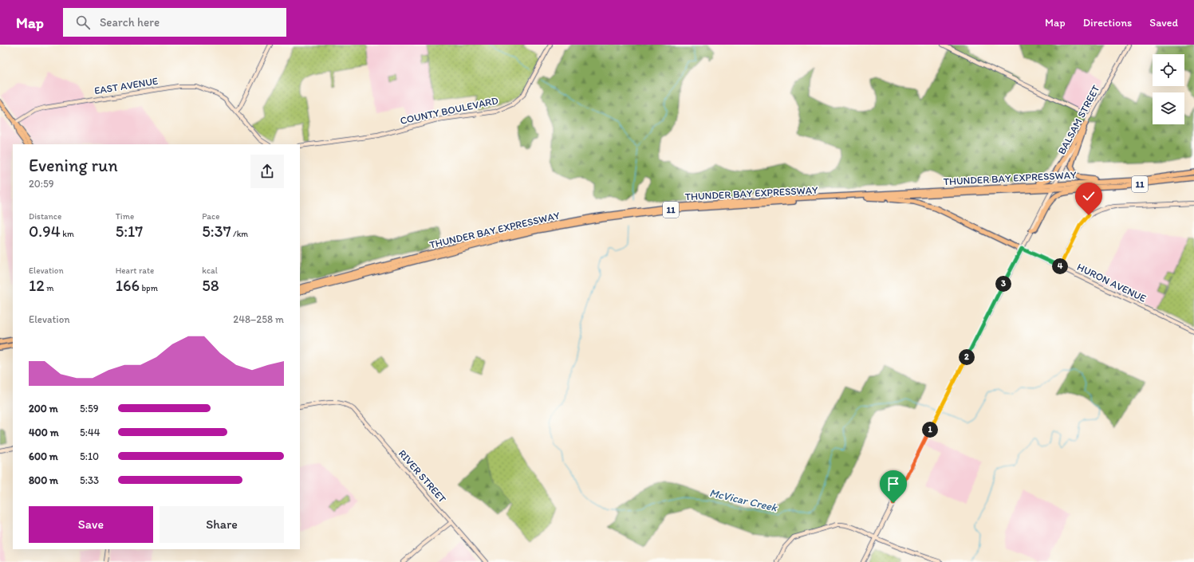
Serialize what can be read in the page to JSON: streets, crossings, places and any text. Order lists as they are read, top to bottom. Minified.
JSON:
{"streets":{"highway":["THUNDER BAY EXPRESSWAY","11"],"street":["EAST AVENUE","COUNTY BOULEVARD","BALSAM STREET","HURON AVENUE","RIVER STREET"]},"crossings":[["BALSAM STREET","THUNDER BAY EXPRESSWAY"],["BALSAM STREET","HURON AVENUE"]],"water":["McVicar Creek"],"page":{"header":"Map","search":"Search here","nav":["Map","Directions","Saved"],"heading":["Evening run","20:59"],"stats":[["Distance","0.94 km"],["Time","5:17"],["Pace","5:37 /km"],["Elevation","12 m"],["Heart rate","166 bpm"],["kcal","58"]],"pins":["4","3","2","1"],"chart":["Elevation","248–258 m"],"list":[{"name":"200 m","note":"5:59"},{"name":"400 m","note":"5:44"},{"name":"600 m","note":"5:10"},{"name":"800 m","note":"5:33"}],"buttons":["Save","Share"]}}
